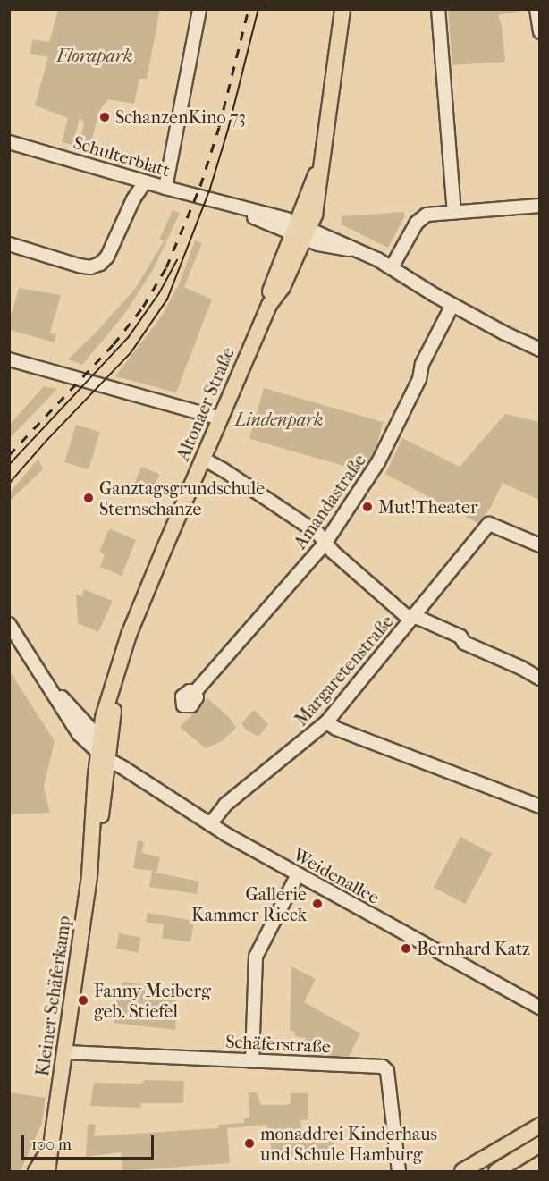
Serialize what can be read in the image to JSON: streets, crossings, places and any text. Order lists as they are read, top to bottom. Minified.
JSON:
{"streets":{"main road":["Altonaer Straße","Kleiner Schäferkamp"],"street":["Schulterblatt","Amandastraße","Margaretenstraße","Weidenallee","Schäferstraße"]},"crossings":[["Schulterblatt","Altonaer Straße"],["Schulterblatt","Amandastraße"],["Altonaer Straße","Weidenallee"],["Altonaer Straße","Kleiner Schäferkamp"],["Margaretenstraße","Weidenallee"],["Weidenallee","Kleiner Schäferkamp"],["Kleiner Schäferkamp","Schäferstraße"]],"parks":["Florapark","Lindenpark"],"places":["SchanzenKino 73","Ganztagsgrundschule Sternschanze","Mut!Theater","Gallerie Kammer Rieck","Bernhard Katz","Fanny Meiberg geb. Stiefel","monaddrei Kinderhaus und Schule Hamburg"],"scale_bar":"100 m"}
